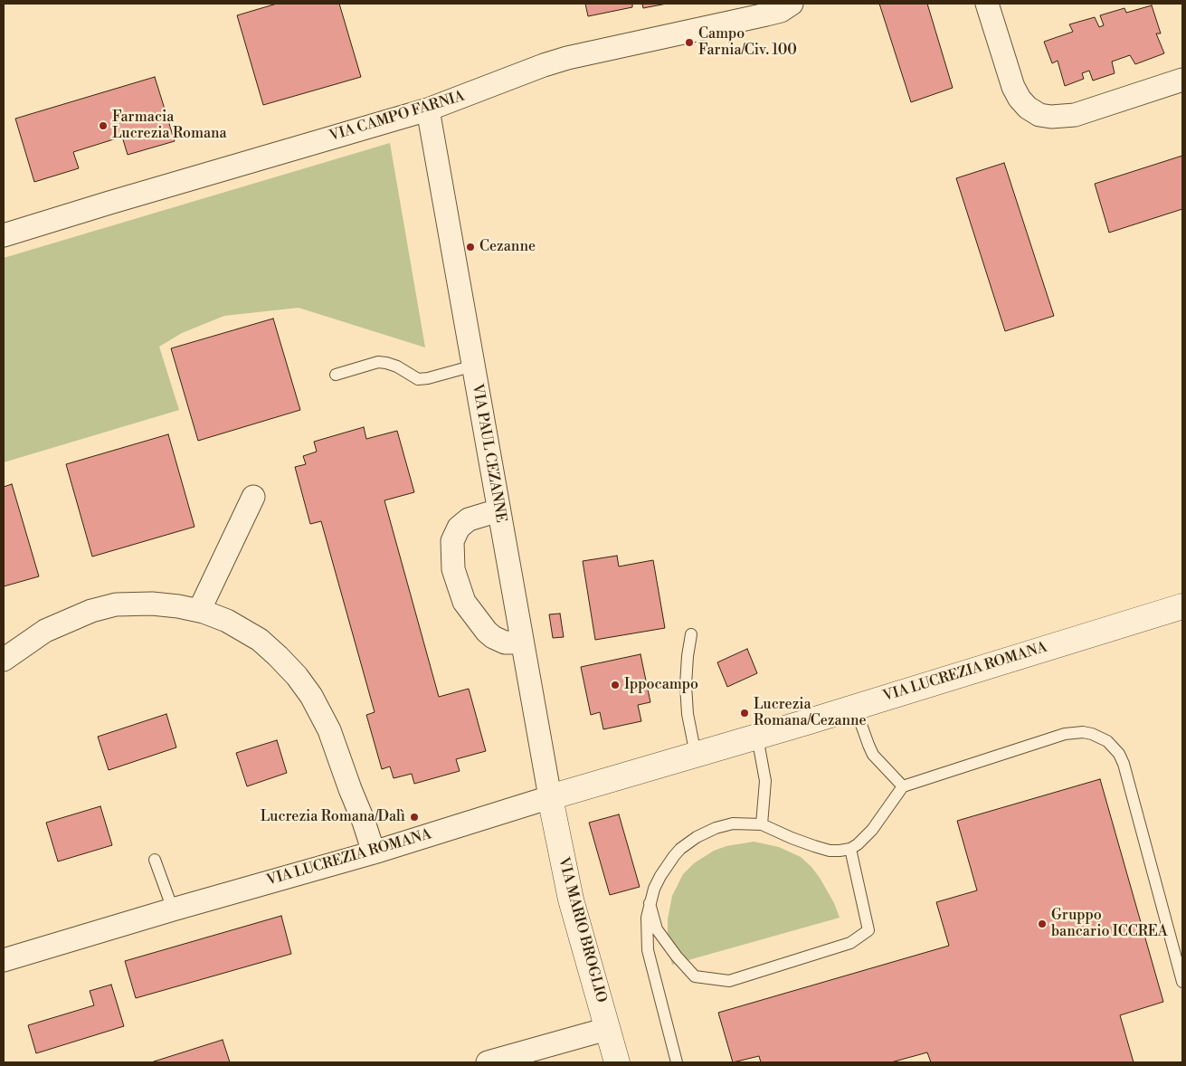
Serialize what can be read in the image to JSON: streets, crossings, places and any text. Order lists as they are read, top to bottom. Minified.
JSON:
{"streets":{"street":["VIA CAMPO FARNIA","VIA PAUL CEZANNE","VIA LUCREZIA ROMANA","VIA MARIO BROGLIO"]},"crossings":[["VIA CAMPO FARNIA","VIA PAUL CEZANNE"],["VIA PAUL CEZANNE","VIA LUCREZIA ROMANA"],["VIA PAUL CEZANNE","VIA MARIO BROGLIO"],["VIA LUCREZIA ROMANA","VIA MARIO BROGLIO"]],"places":["Campo Farnia/Civ. 100","Farmacia Lucrezia Romana","Cezanne","Ippocampo","Lucrezia Romana/Cezanne","Lucrezia Romana/Dalì","Gruppo bancario ICCREA"]}
